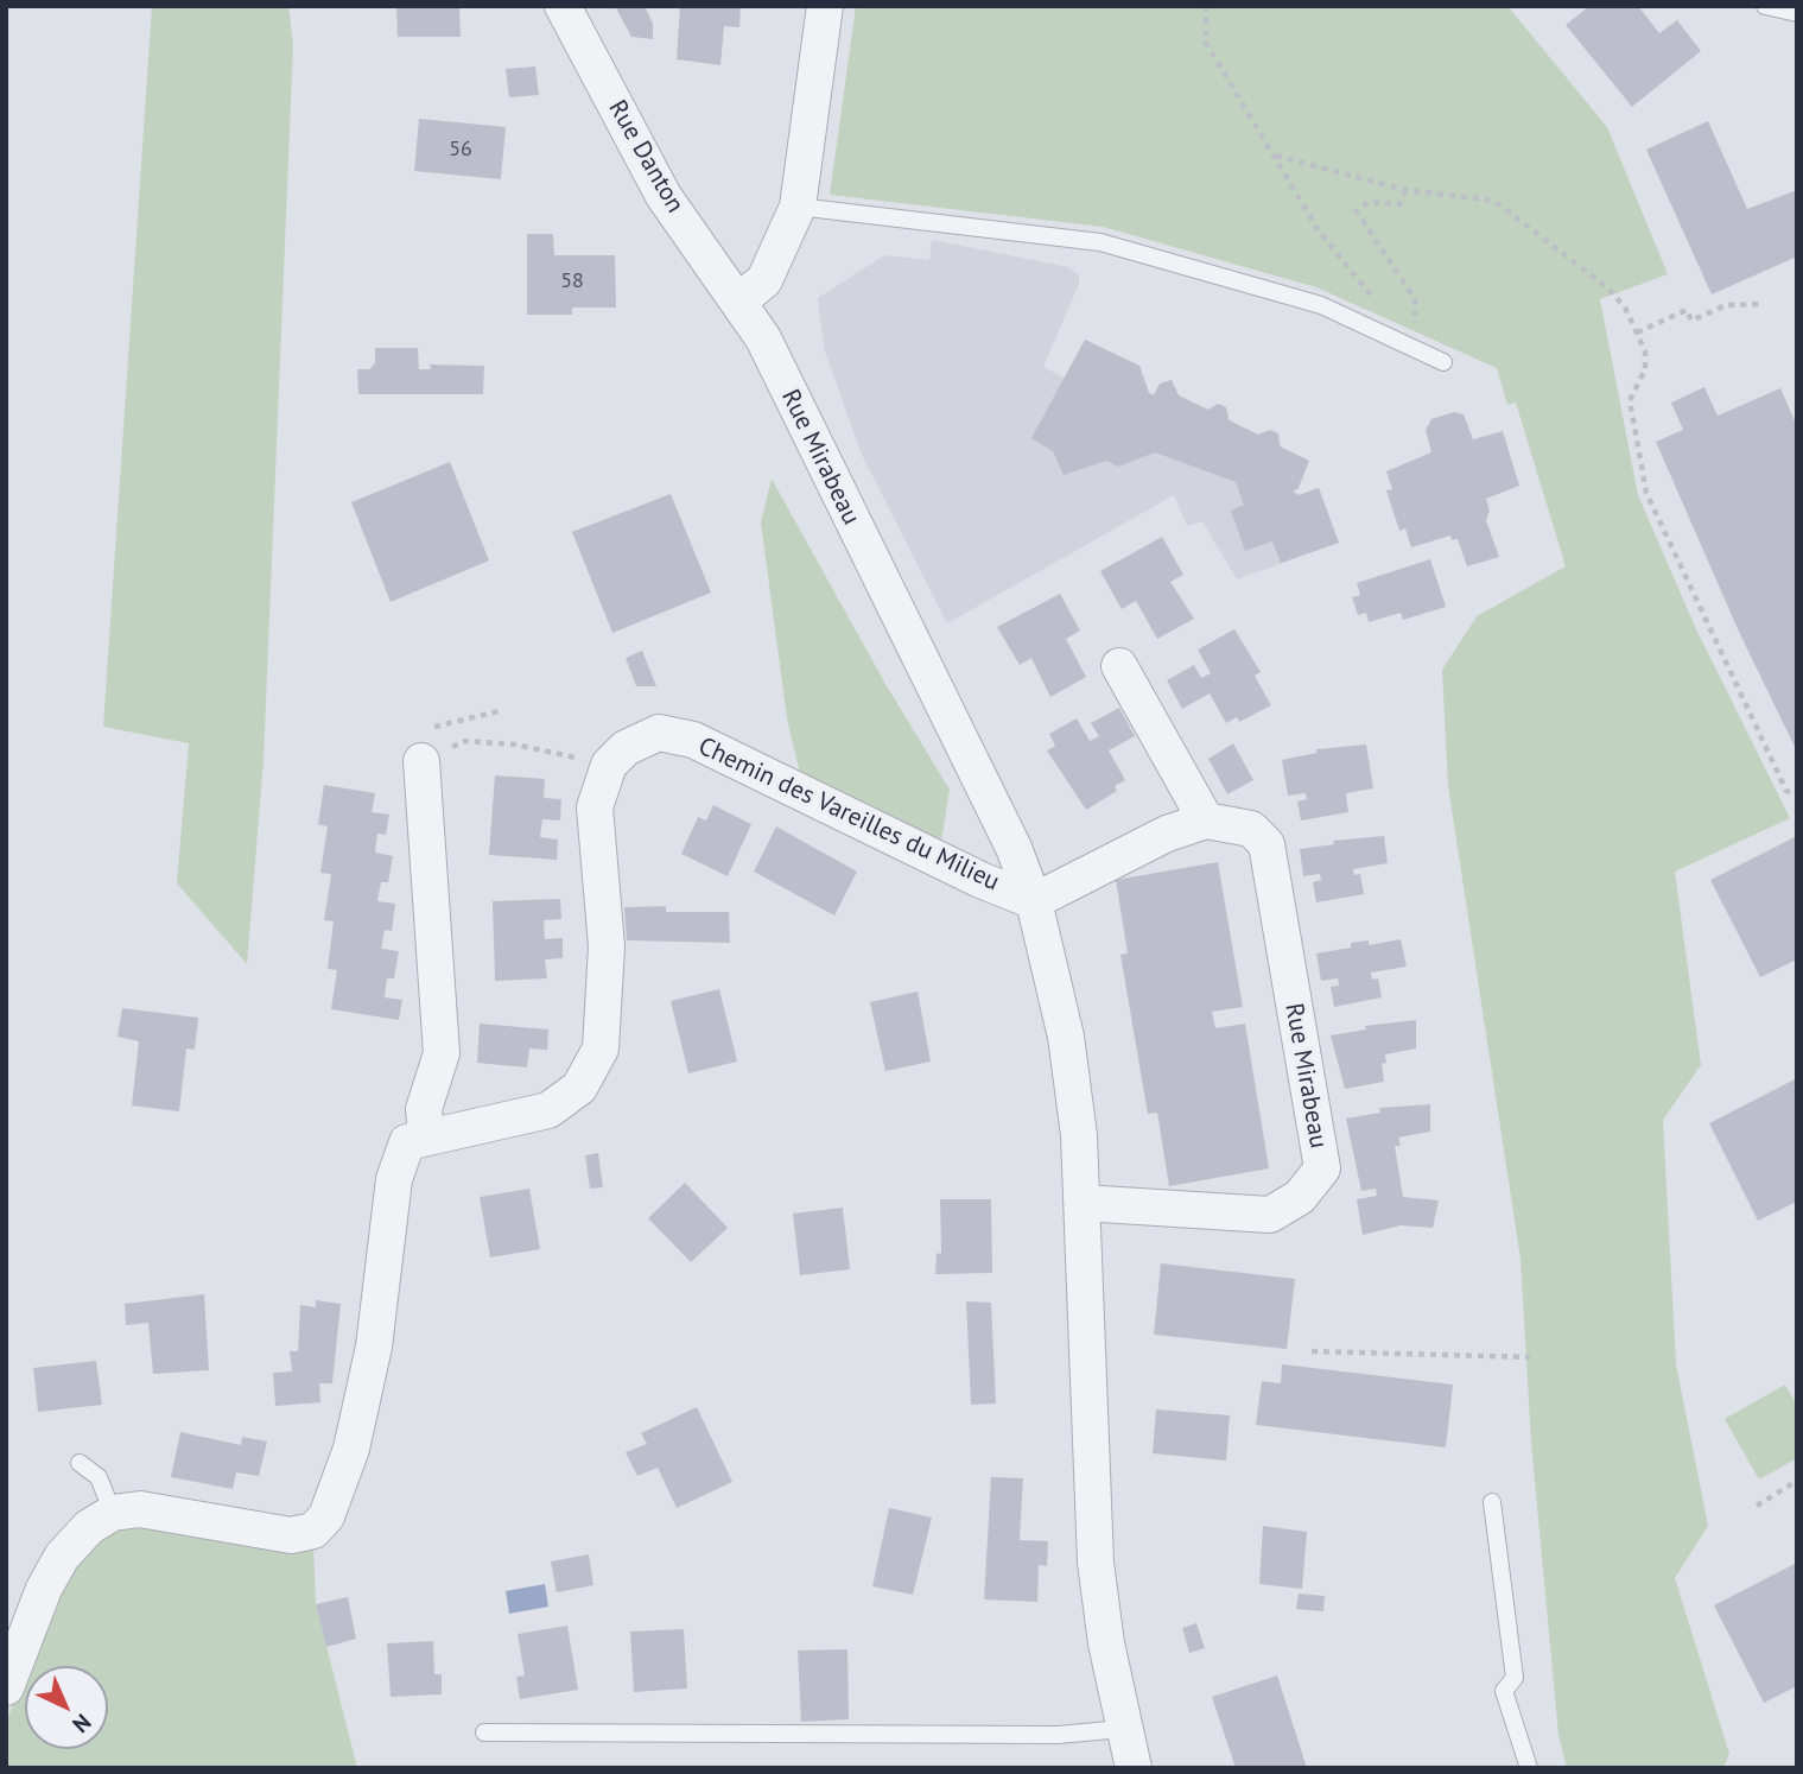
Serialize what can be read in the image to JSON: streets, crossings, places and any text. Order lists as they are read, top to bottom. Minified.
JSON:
{"streets":{"street":["Rue Danton","Rue Mirabeau","Chemin des Vareilles du Milieu"]},"crossings":[["Rue Danton","Rue Mirabeau"],["Rue Mirabeau","Chemin des Vareilles du Milieu"]],"house_numbers":["56","58"],"north":"bottom right"}
